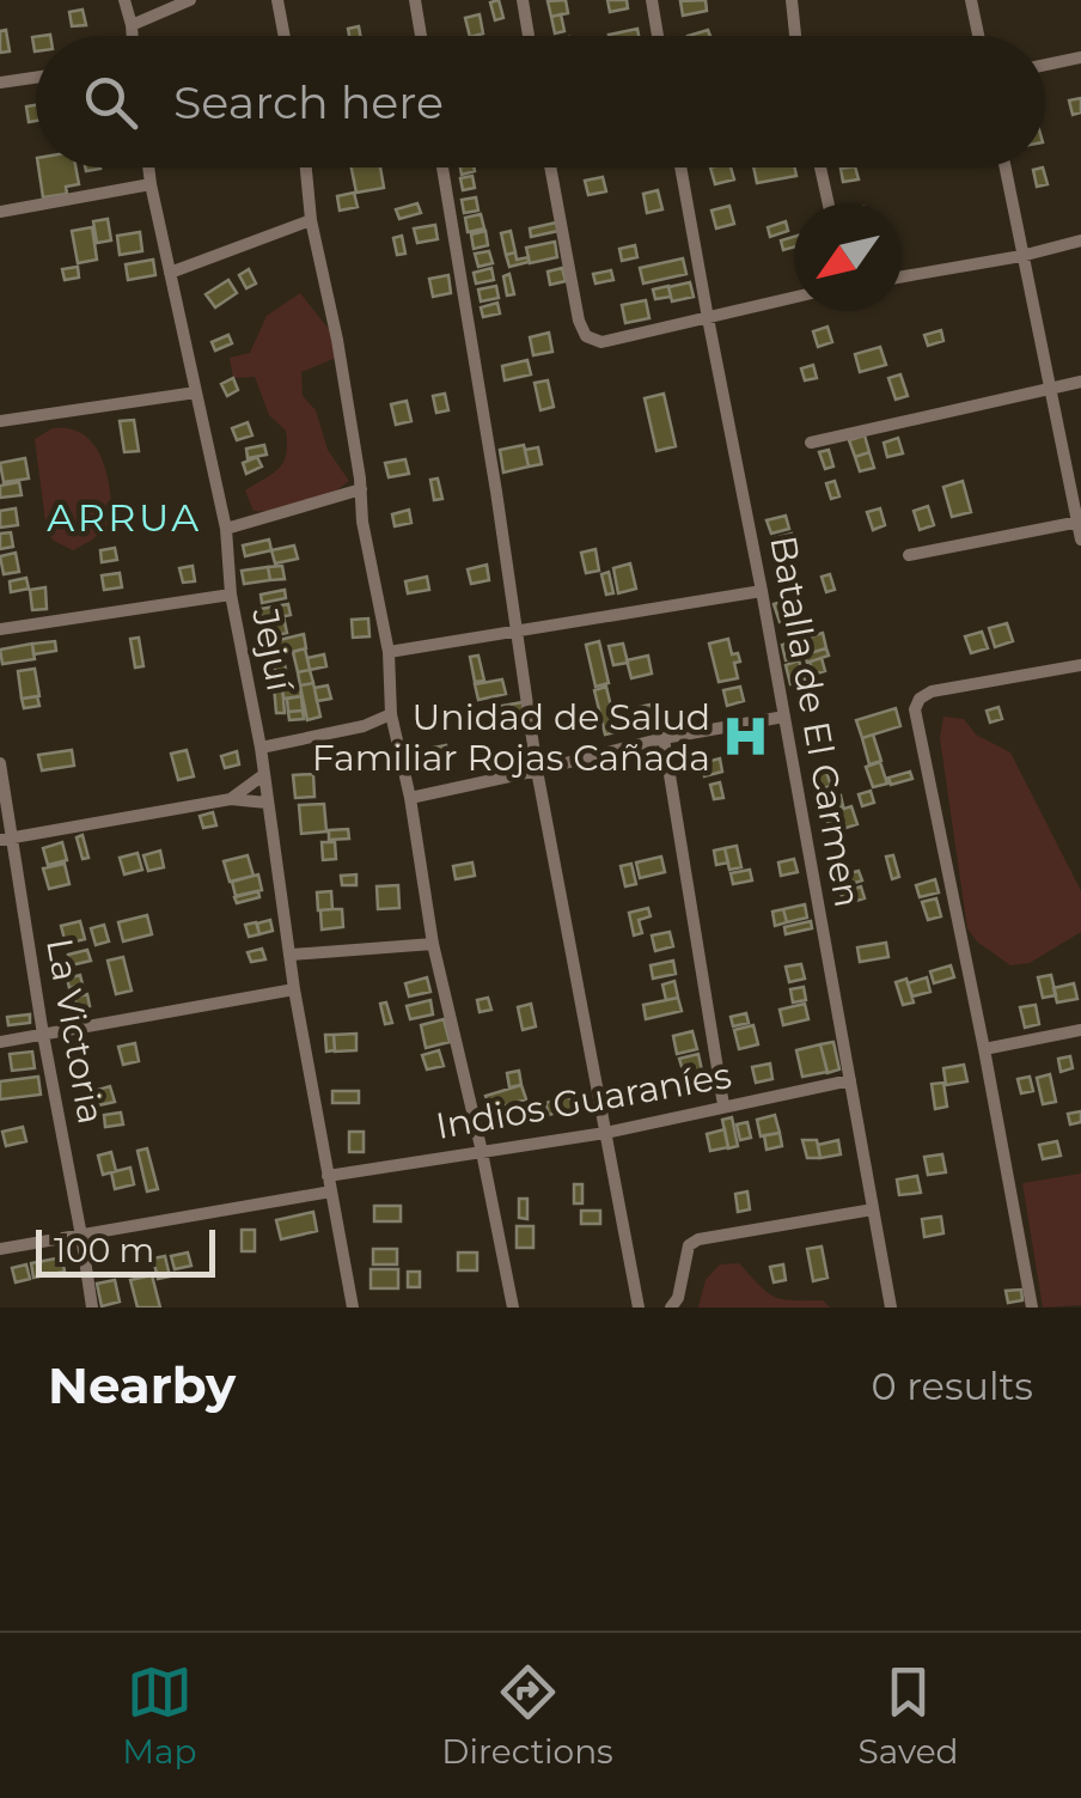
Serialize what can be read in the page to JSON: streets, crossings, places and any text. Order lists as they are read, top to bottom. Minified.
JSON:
{"streets":{"street":["Jejuí","Batalla de El Carmen","La Victoria","Indios Guaraníes"]},"crossings":[["Jejuí","Indios Guaraníes"],["Batalla de El Carmen","Indios Guaraníes"]],"districts":["ARRUA"],"places":{"hospital":["Unidad de Salud Familiar Rojas Cañada"]},"scale_bar":"100 m","north":"bottom left","page":{"search":"Search here","scale":"100 m","heading":["Nearby","0 results"],"nav":["Map","Directions","Saved"]}}
